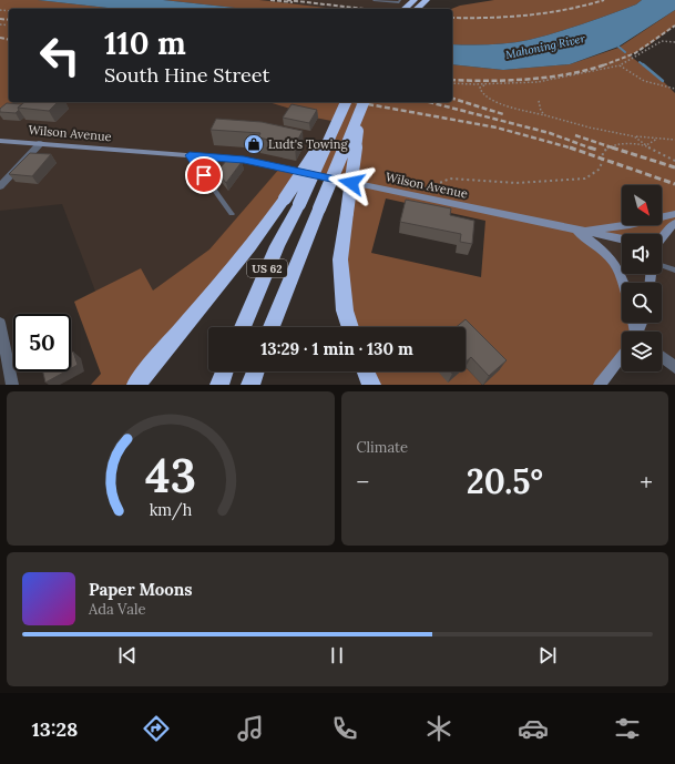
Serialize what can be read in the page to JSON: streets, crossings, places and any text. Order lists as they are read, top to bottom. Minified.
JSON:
{"streets":{"highway":["US 62"],"main road":["Wilson Avenue"]},"water":["Mahoning River"],"places":{"shop":["Ludt's Towing"]},"north":"bottom right","page":{"turn":["110 m","South Hine Street"],"limit":"50","trip":"13:29 · 1 min · 130 m","tile":"Climate","heat":["−","20.5°","+"],"song":["Paper Moons","Ada Vale"],"tabs":"13:28","gauge":["43","km/h"]}}
